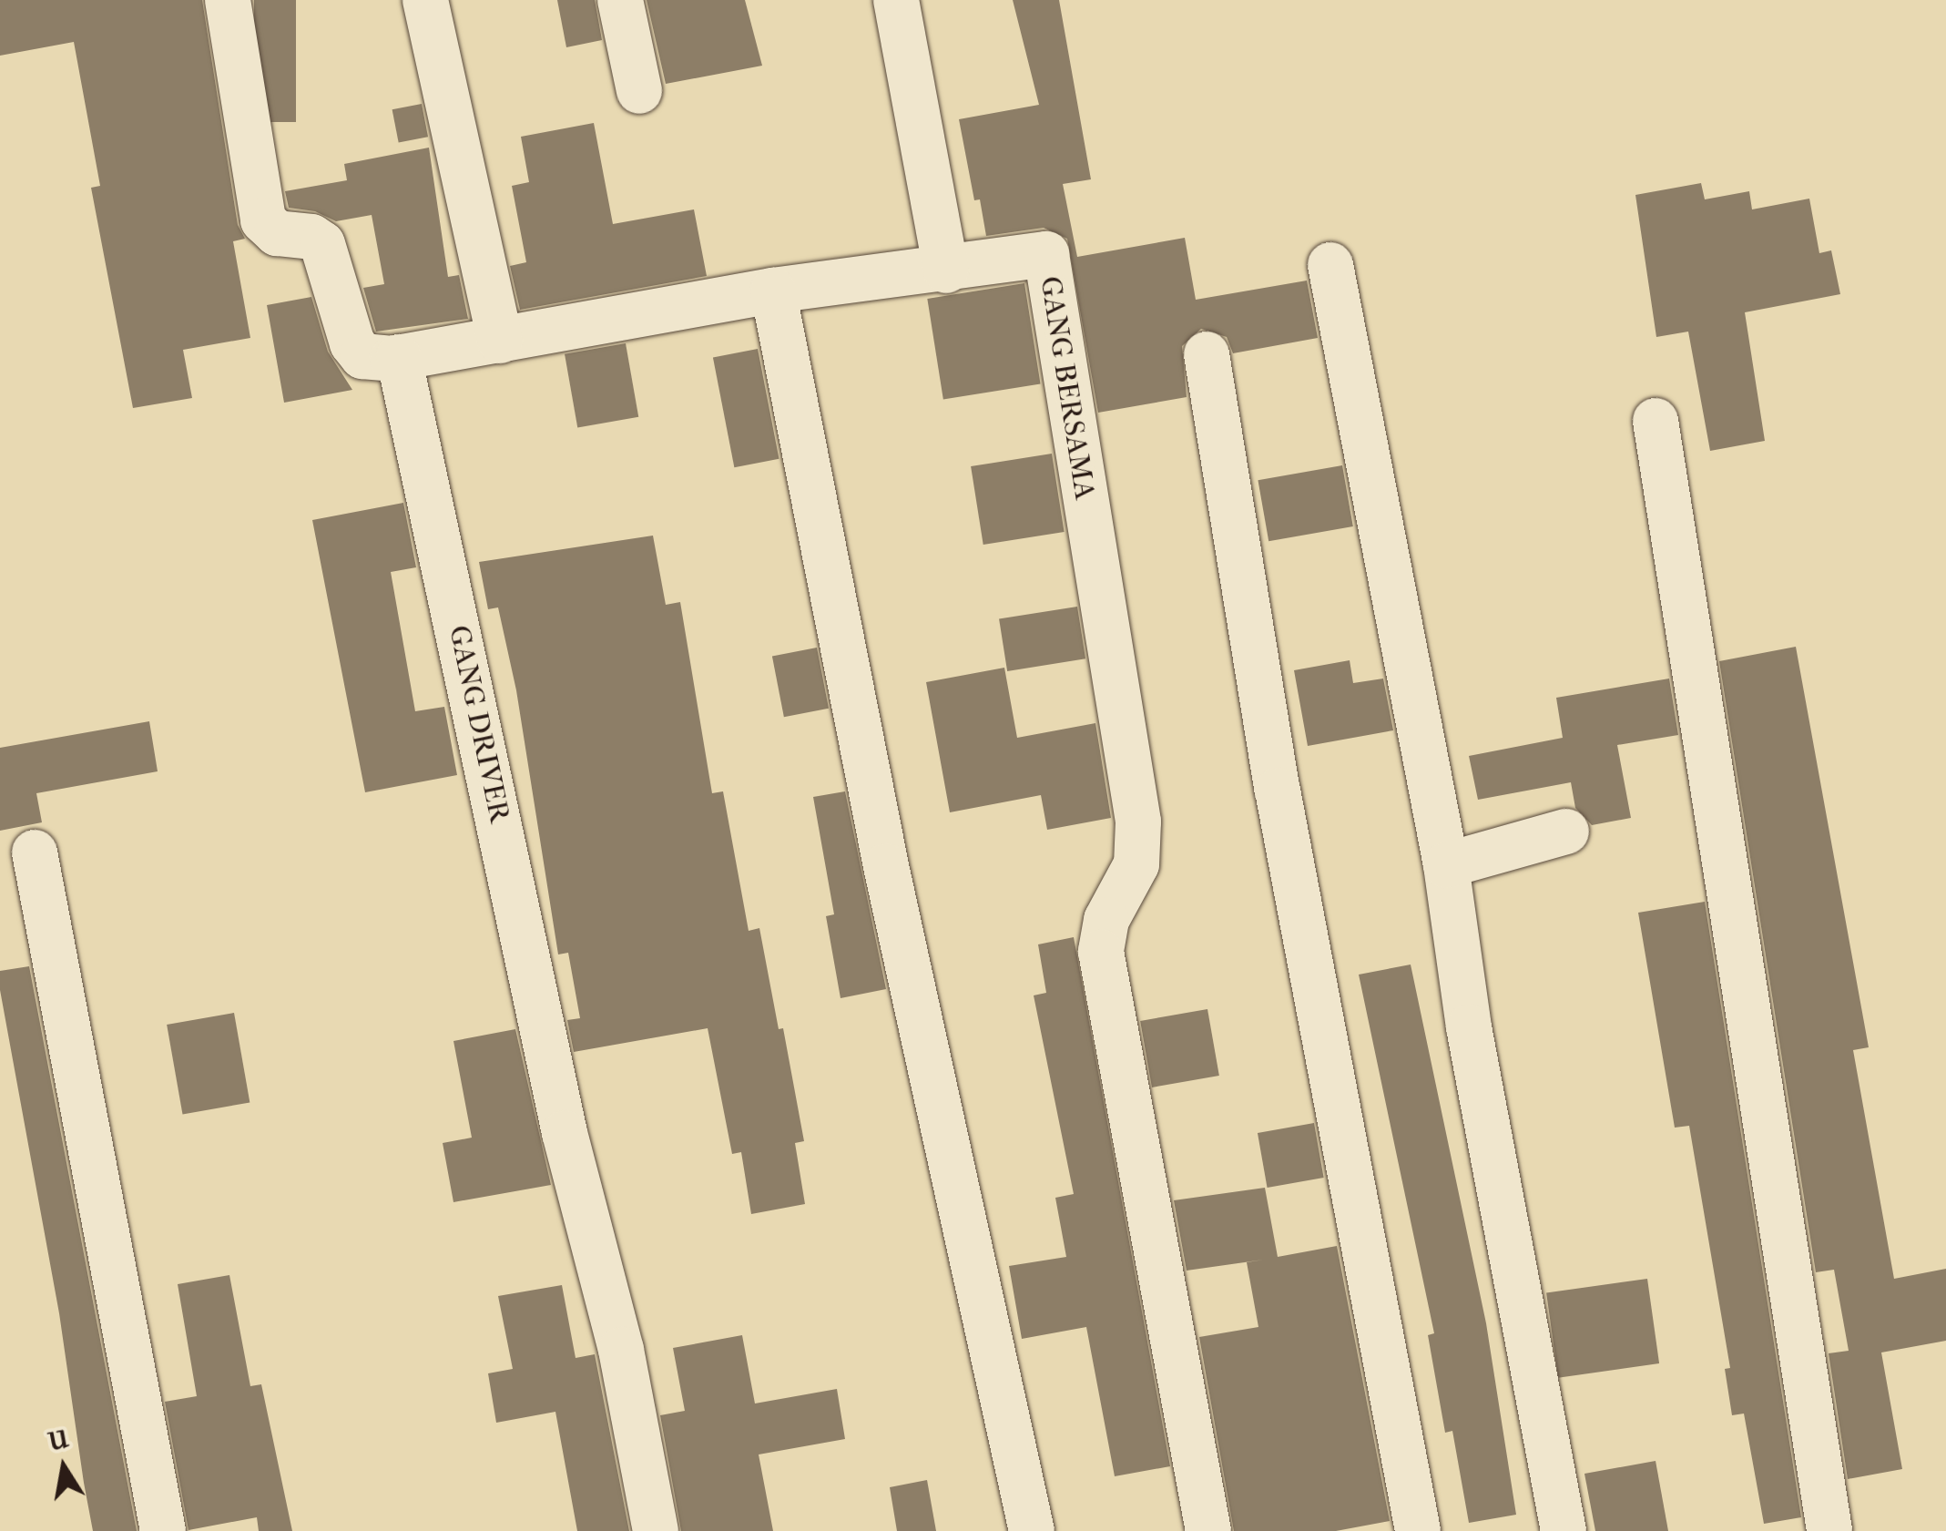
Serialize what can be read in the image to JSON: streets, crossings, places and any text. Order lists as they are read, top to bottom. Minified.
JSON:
{"streets":{"street":["GANG BERSAMA","GANG DRIVER"]},"north":"top"}
